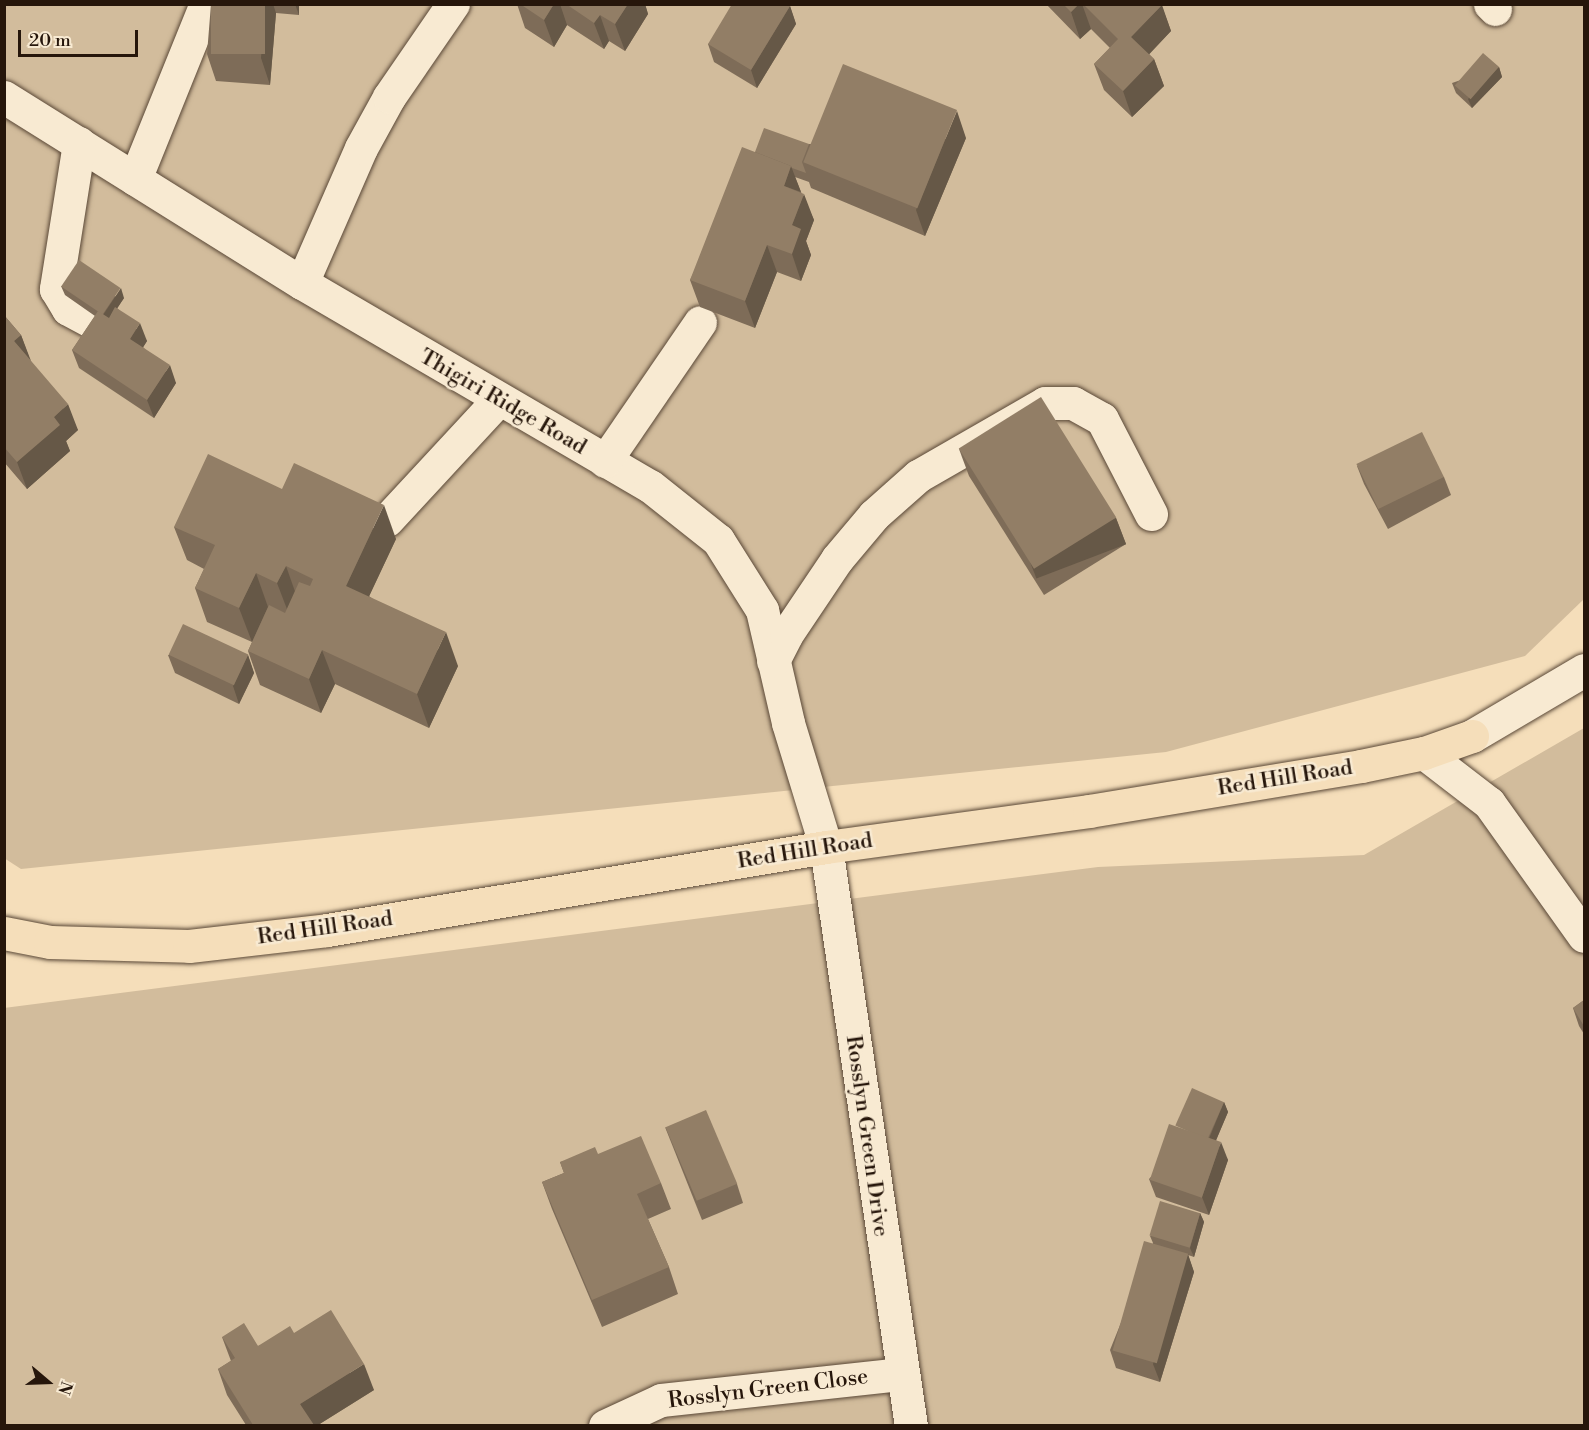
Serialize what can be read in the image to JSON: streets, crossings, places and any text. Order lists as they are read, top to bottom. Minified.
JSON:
{"streets":{"main road":["Red Hill Road"],"street":["Thigiri Ridge Road","Rosslyn Green Drive","Rosslyn Green Close"]},"crossings":[["Thigiri Ridge Road","Red Hill Road"],["Thigiri Ridge Road","Rosslyn Green Drive"],["Red Hill Road","Rosslyn Green Drive"],["Rosslyn Green Drive","Rosslyn Green Close"]],"scale_bar":"20 m","north":"right"}
